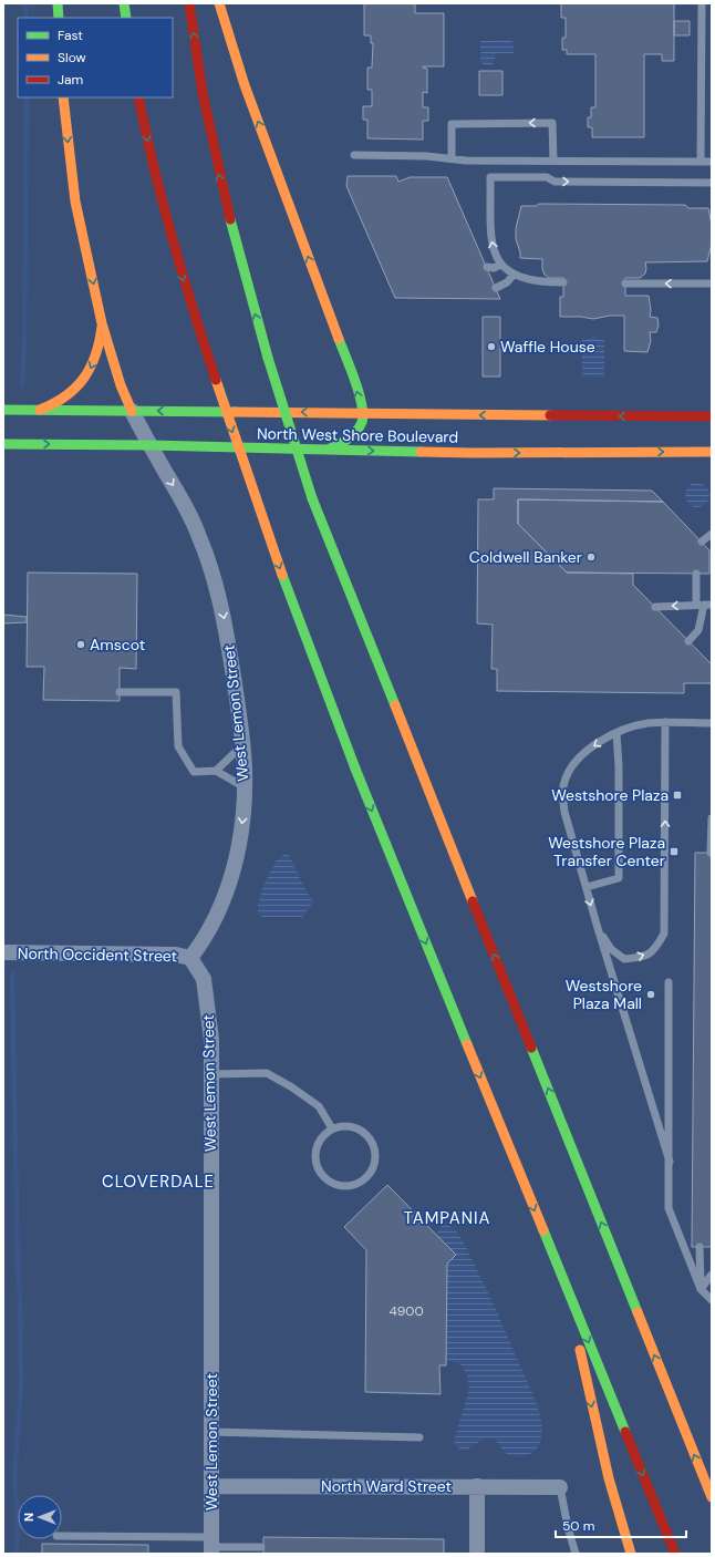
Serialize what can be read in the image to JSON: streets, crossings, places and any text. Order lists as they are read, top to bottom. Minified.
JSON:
{"streets":{"main road":["North West Shore Boulevard"],"street":["West Lemon Street","North Occident Street","North Ward Street"]},"crossings":[["North West Shore Boulevard","West Lemon Street"],["West Lemon Street","North Occident Street"],["West Lemon Street","North Ward Street"]],"one_way":["West Lemon Street"],"districts":["CLOVERDALE","TAMPANIA"],"places":{"other":["Waffle House","Coldwell Banker","Amscot","Westshore Plaza Mall"],"transit":["Westshore Plaza","Westshore Plaza Transfer Center"]},"house_numbers":["4900"],"legend":["Fast","Slow","Jam"],"scale_bar":"50 m","north":"left"}
